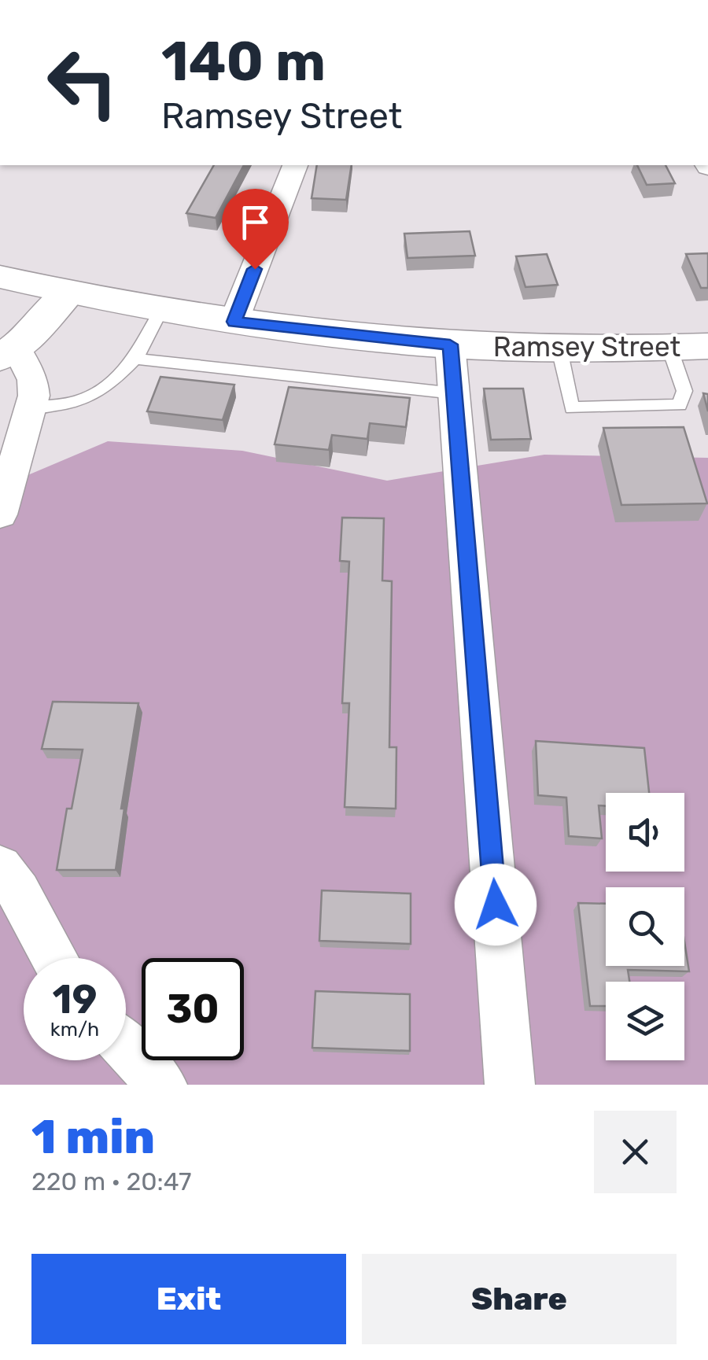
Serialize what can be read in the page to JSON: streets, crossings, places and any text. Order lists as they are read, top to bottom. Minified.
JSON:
{"streets":{"main road":["Ramsey Street"]},"page":{"turn":["140 m","Ramsey Street"],"speed":"19 km/h","limit":"30","heading":["1 min","220 m · 20:47"],"buttons":["Exit","Share"]}}
